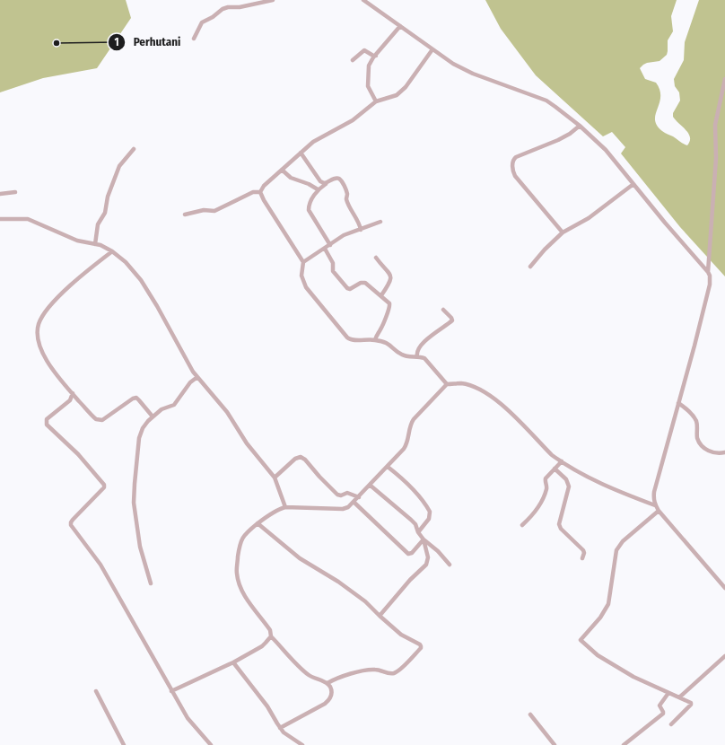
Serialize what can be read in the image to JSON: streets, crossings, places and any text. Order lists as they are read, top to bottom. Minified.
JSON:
{"places":["Perhutani"]}
